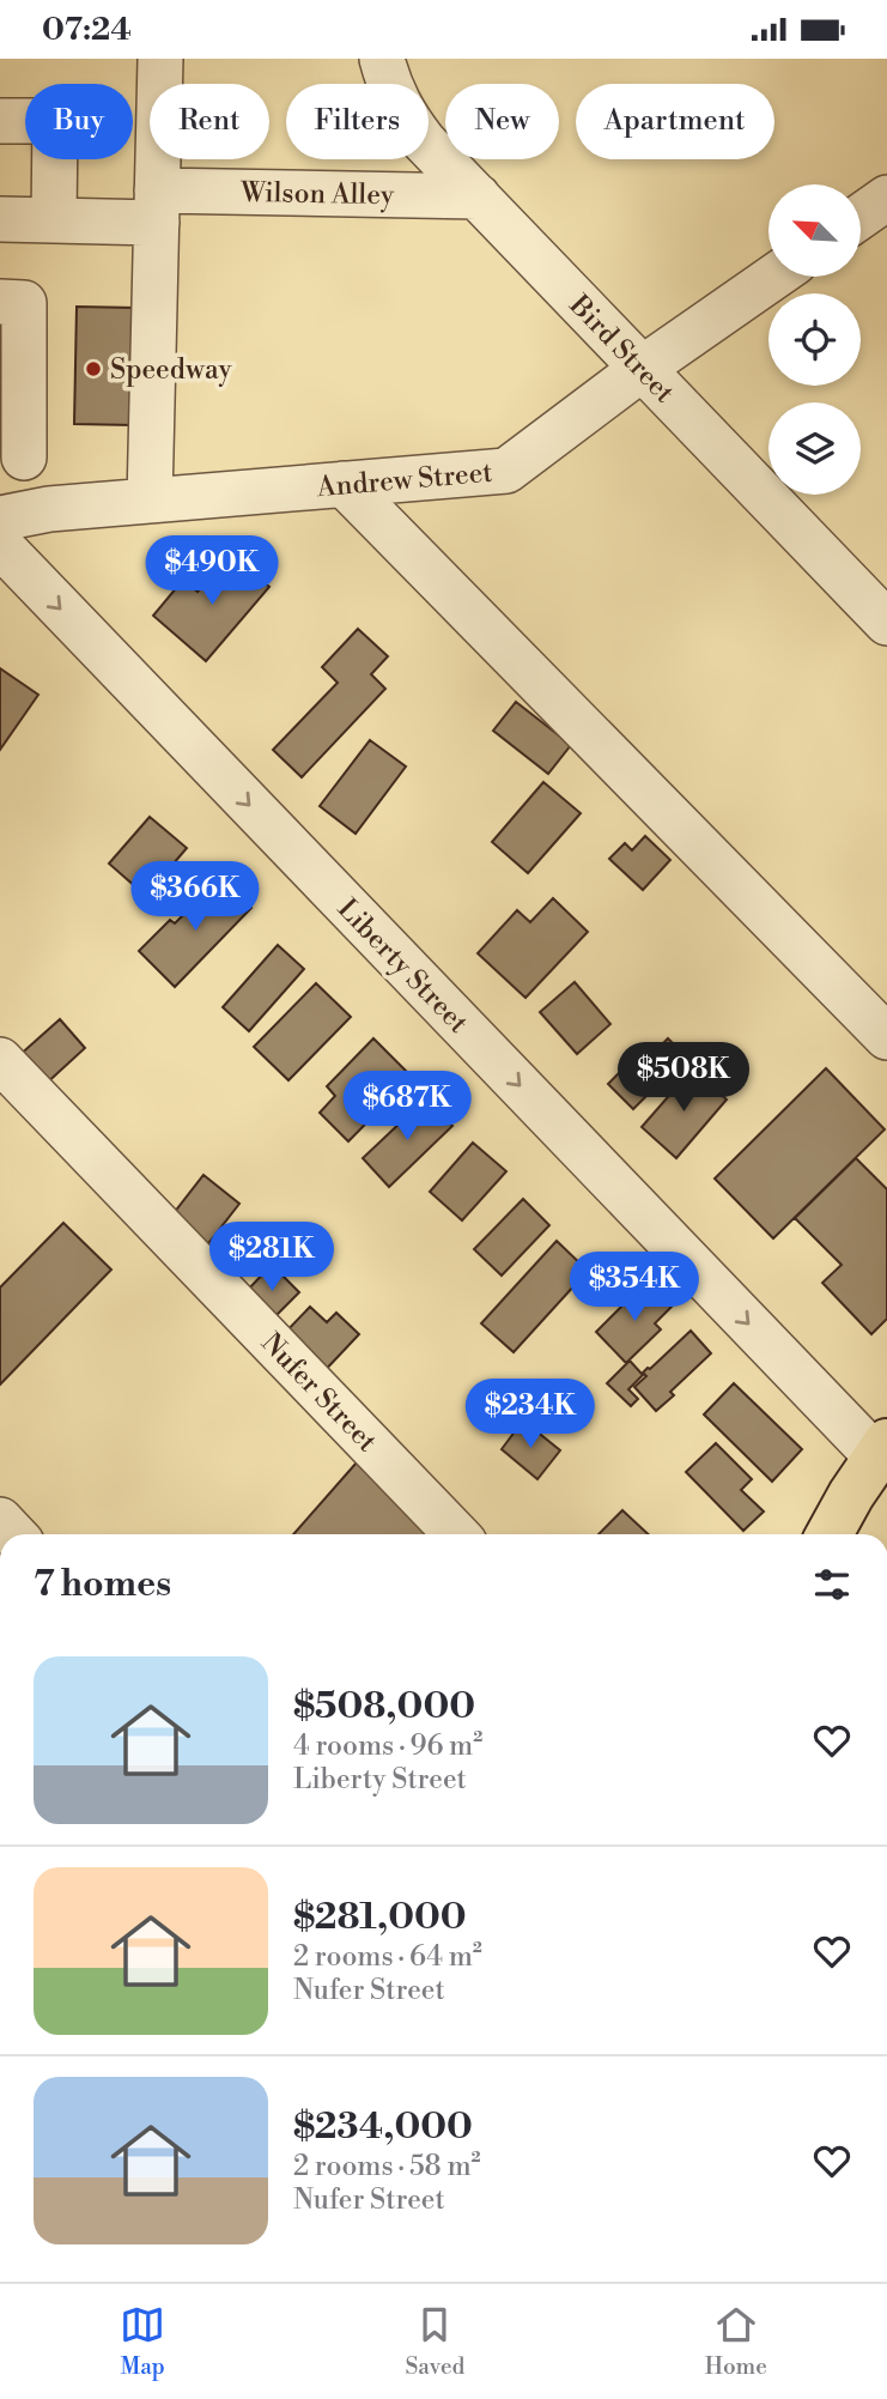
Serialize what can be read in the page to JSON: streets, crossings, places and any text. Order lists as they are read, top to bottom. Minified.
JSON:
{"streets":{"street":["Wilson Alley","Bird Street","Andrew Street","Liberty Street","Nufer Street"]},"crossings":[["Wilson Alley","Bird Street"],["Bird Street","Andrew Street"]],"places":["Speedway"],"north":"top left","page":{"status":"07:24","chip":["Buy","Rent","Filters","New","Apartment"],"price":["$490K","$366K","$508K","$687K","$281K","$354K","$234K"],"heading":"7 homes","list":[{"name":"$508,000","note":"4 rooms · 96 m² · Liberty Street"},{"name":"$281,000","note":"2 rooms · 64 m² · Nufer Street"},{"name":"$234,000","note":"2 rooms · 58 m² · Nufer Street"}],"tabs":["Map","Saved","Home"]}}
